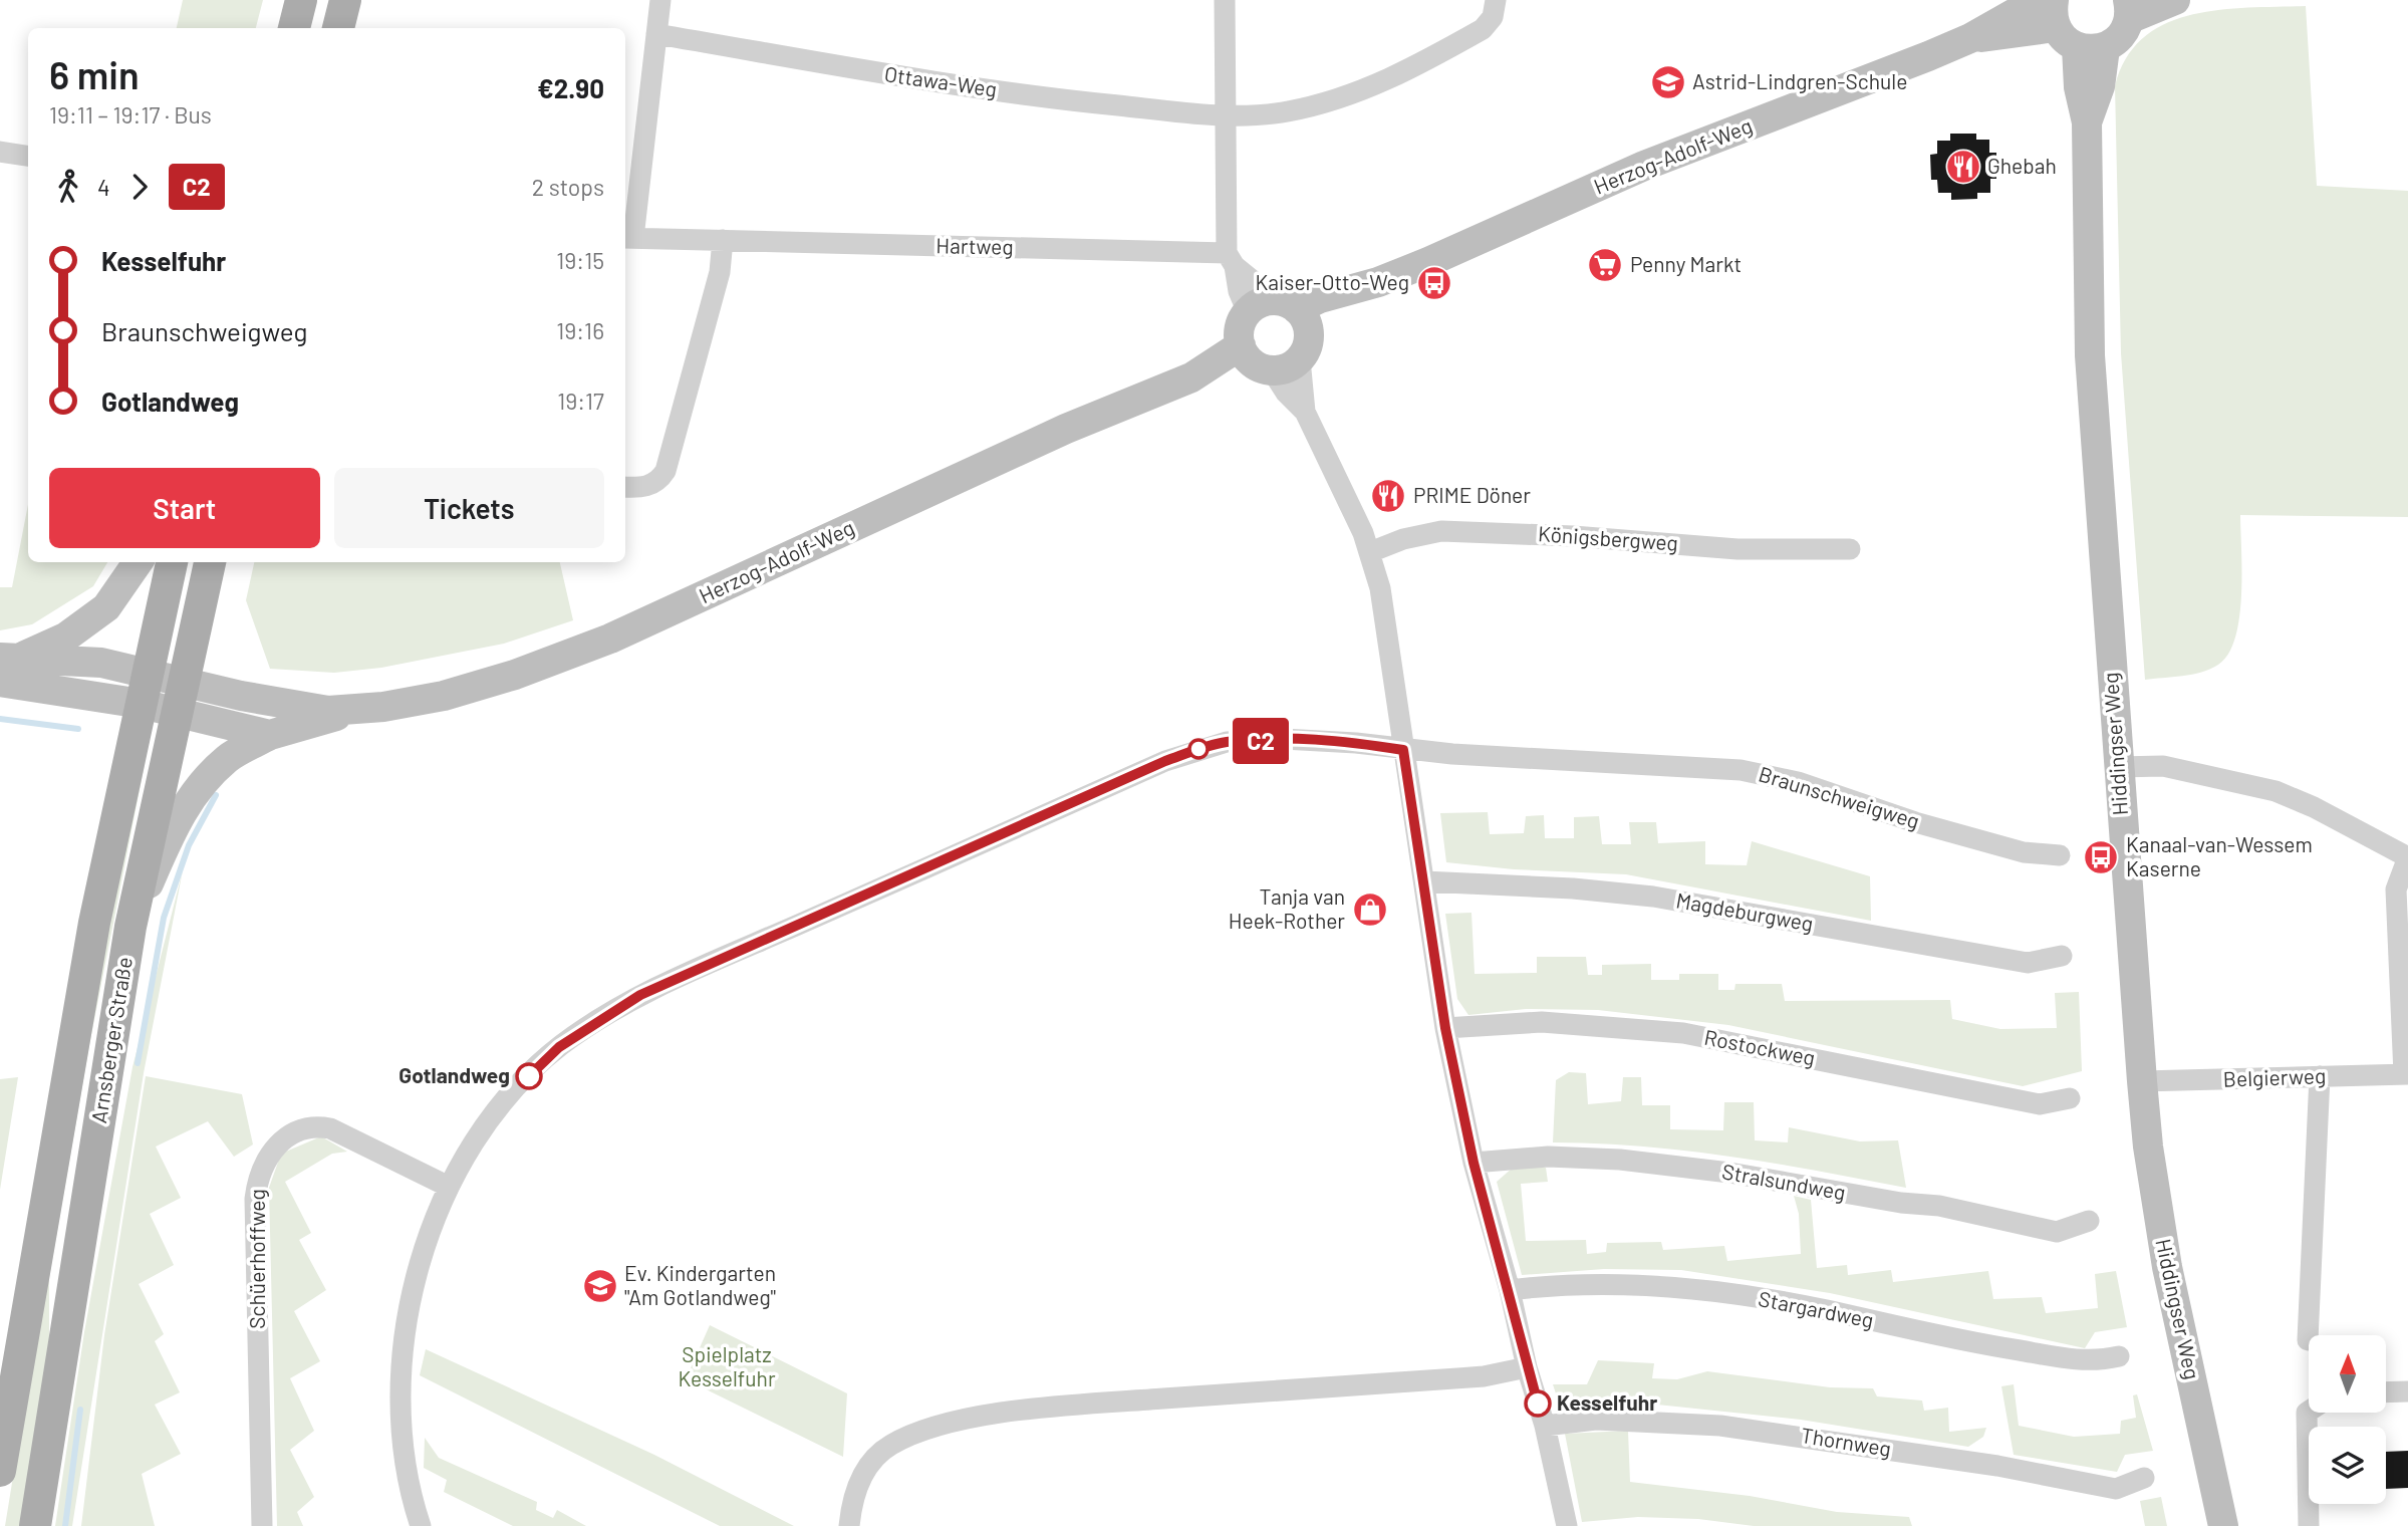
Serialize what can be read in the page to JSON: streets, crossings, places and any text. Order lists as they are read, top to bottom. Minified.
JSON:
{"streets":{"main road":["Herzog-Adolf-Weg","Hiddingser Weg","Arnsberger Straße"],"street":["Ottawa-Weg","Hartweg","Königsbergweg","Braunschweigweg","Magdeburgweg","Rostockweg","Belgierweg","Stralsundweg","Schüerhoffweg","Stargardweg","Thornweg"]},"crossings":[["Herzog-Adolf-Weg","Arnsberger Straße"],["Hiddingser Weg","Belgierweg"]],"parks":["Spielplatz Kesselfuhr"],"places":{"school or university":["Astrid-Lindgren-Schule","Ev. Kindergarten \"Am Gotlandweg\""],"restaurant":["Ghebah","PRIME Döner"],"supermarket":["Penny Markt"],"bus stop":["Kaiser-Otto-Weg","Kanaal-van-Wessem Kaserne"],"shop":["Tanja van Heek-Rother"],"other":["Gotlandweg","Kesselfuhr"]},"lines":["bus line C2"],"north":"top","page":{"on_map":"C2","heading":["6 min","19:11 – 19:17 · Bus","€2.90"],"legs":["4","C2","2 stops"],"list":[{"name":"Kesselfuhr","value":"19:15"},{"name":"Braunschweigweg","value":"19:16"},{"name":"Gotlandweg","value":"19:17"}],"buttons":["Start","Tickets"]}}
